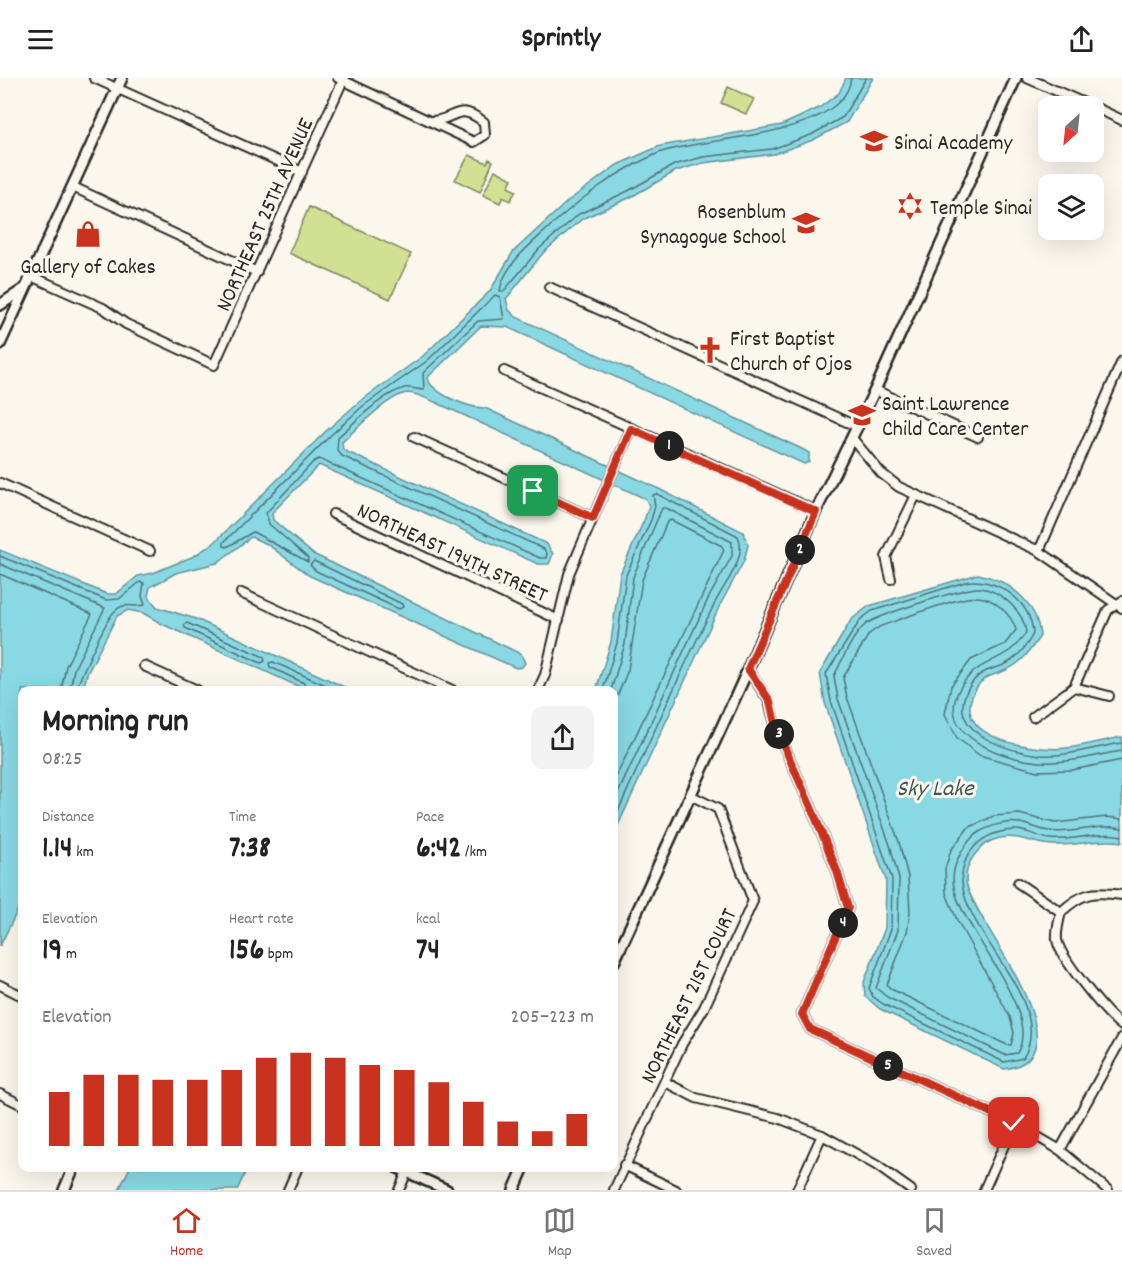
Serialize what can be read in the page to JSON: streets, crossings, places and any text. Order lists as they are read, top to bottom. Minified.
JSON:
{"streets":{"street":["NORTHEAST 25TH AVENUE","NORTHEAST 194TH STREET","NORTHEAST 21ST COURT"]},"water":["Sky Lake"],"places":{"school or university":["Sinai Academy","Rosenblum Synagogue School","Saint Lawrence Child Care Center"],"synagogue":["Temple Sinai"],"shop":["Gallery of Cakes"],"church":["First Baptist Church of Ojos"]},"north":"bottom left","page":{"header":"Sprintly","pins":["1","2","3","4","5"],"heading":["Morning run","08:25"],"stats":[["Distance","1.14 km"],["Time","7:38"],["Pace","6:42 /km"],["Elevation","19 m"],["Heart rate","156 bpm"],["kcal","74"]],"chart":["Elevation","205–223 m"],"tabs":["Home","Map","Saved"]}}
